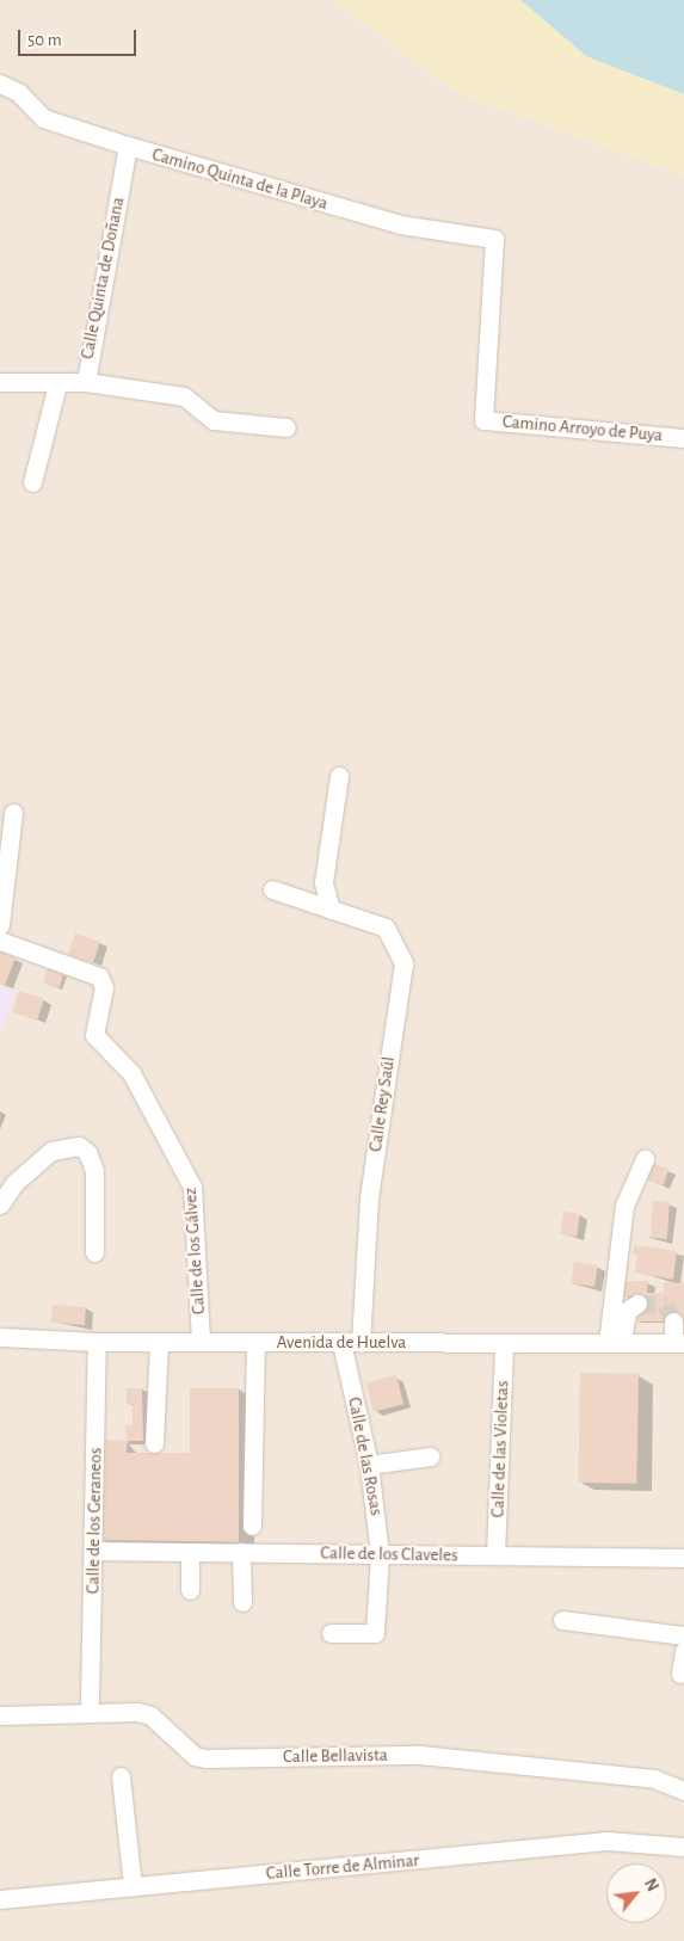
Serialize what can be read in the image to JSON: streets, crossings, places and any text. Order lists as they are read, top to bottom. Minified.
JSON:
{"streets":{"street":["Camino Quinta de la Playa","Calle Quinta de Doñana","Camino Arroyo de Puya","Calle Rey Saúl","Calle de los Gálvez","Avenida de Huelva","Calle de las Violetas","Calle de las Rosas","Calle de los Geraneos","Calle de los Claveles","Calle Bellavista","Calle Torre de Alminar"]},"crossings":[["Camino Quinta de la Playa","Calle Quinta de Doñana"],["Camino Quinta de la Playa","Camino Arroyo de Puya"],["Calle Rey Saúl","Avenida de Huelva"],["Calle de los Gálvez","Avenida de Huelva"],["Avenida de Huelva","Calle de las Violetas"],["Avenida de Huelva","Calle de las Rosas"],["Avenida de Huelva","Calle de los Geraneos"],["Calle de las Violetas","Calle de los Claveles"],["Calle de las Rosas","Calle de los Claveles"],["Calle de los Geraneos","Calle de los Claveles"]],"scale_bar":"50 m","north":"top right"}
